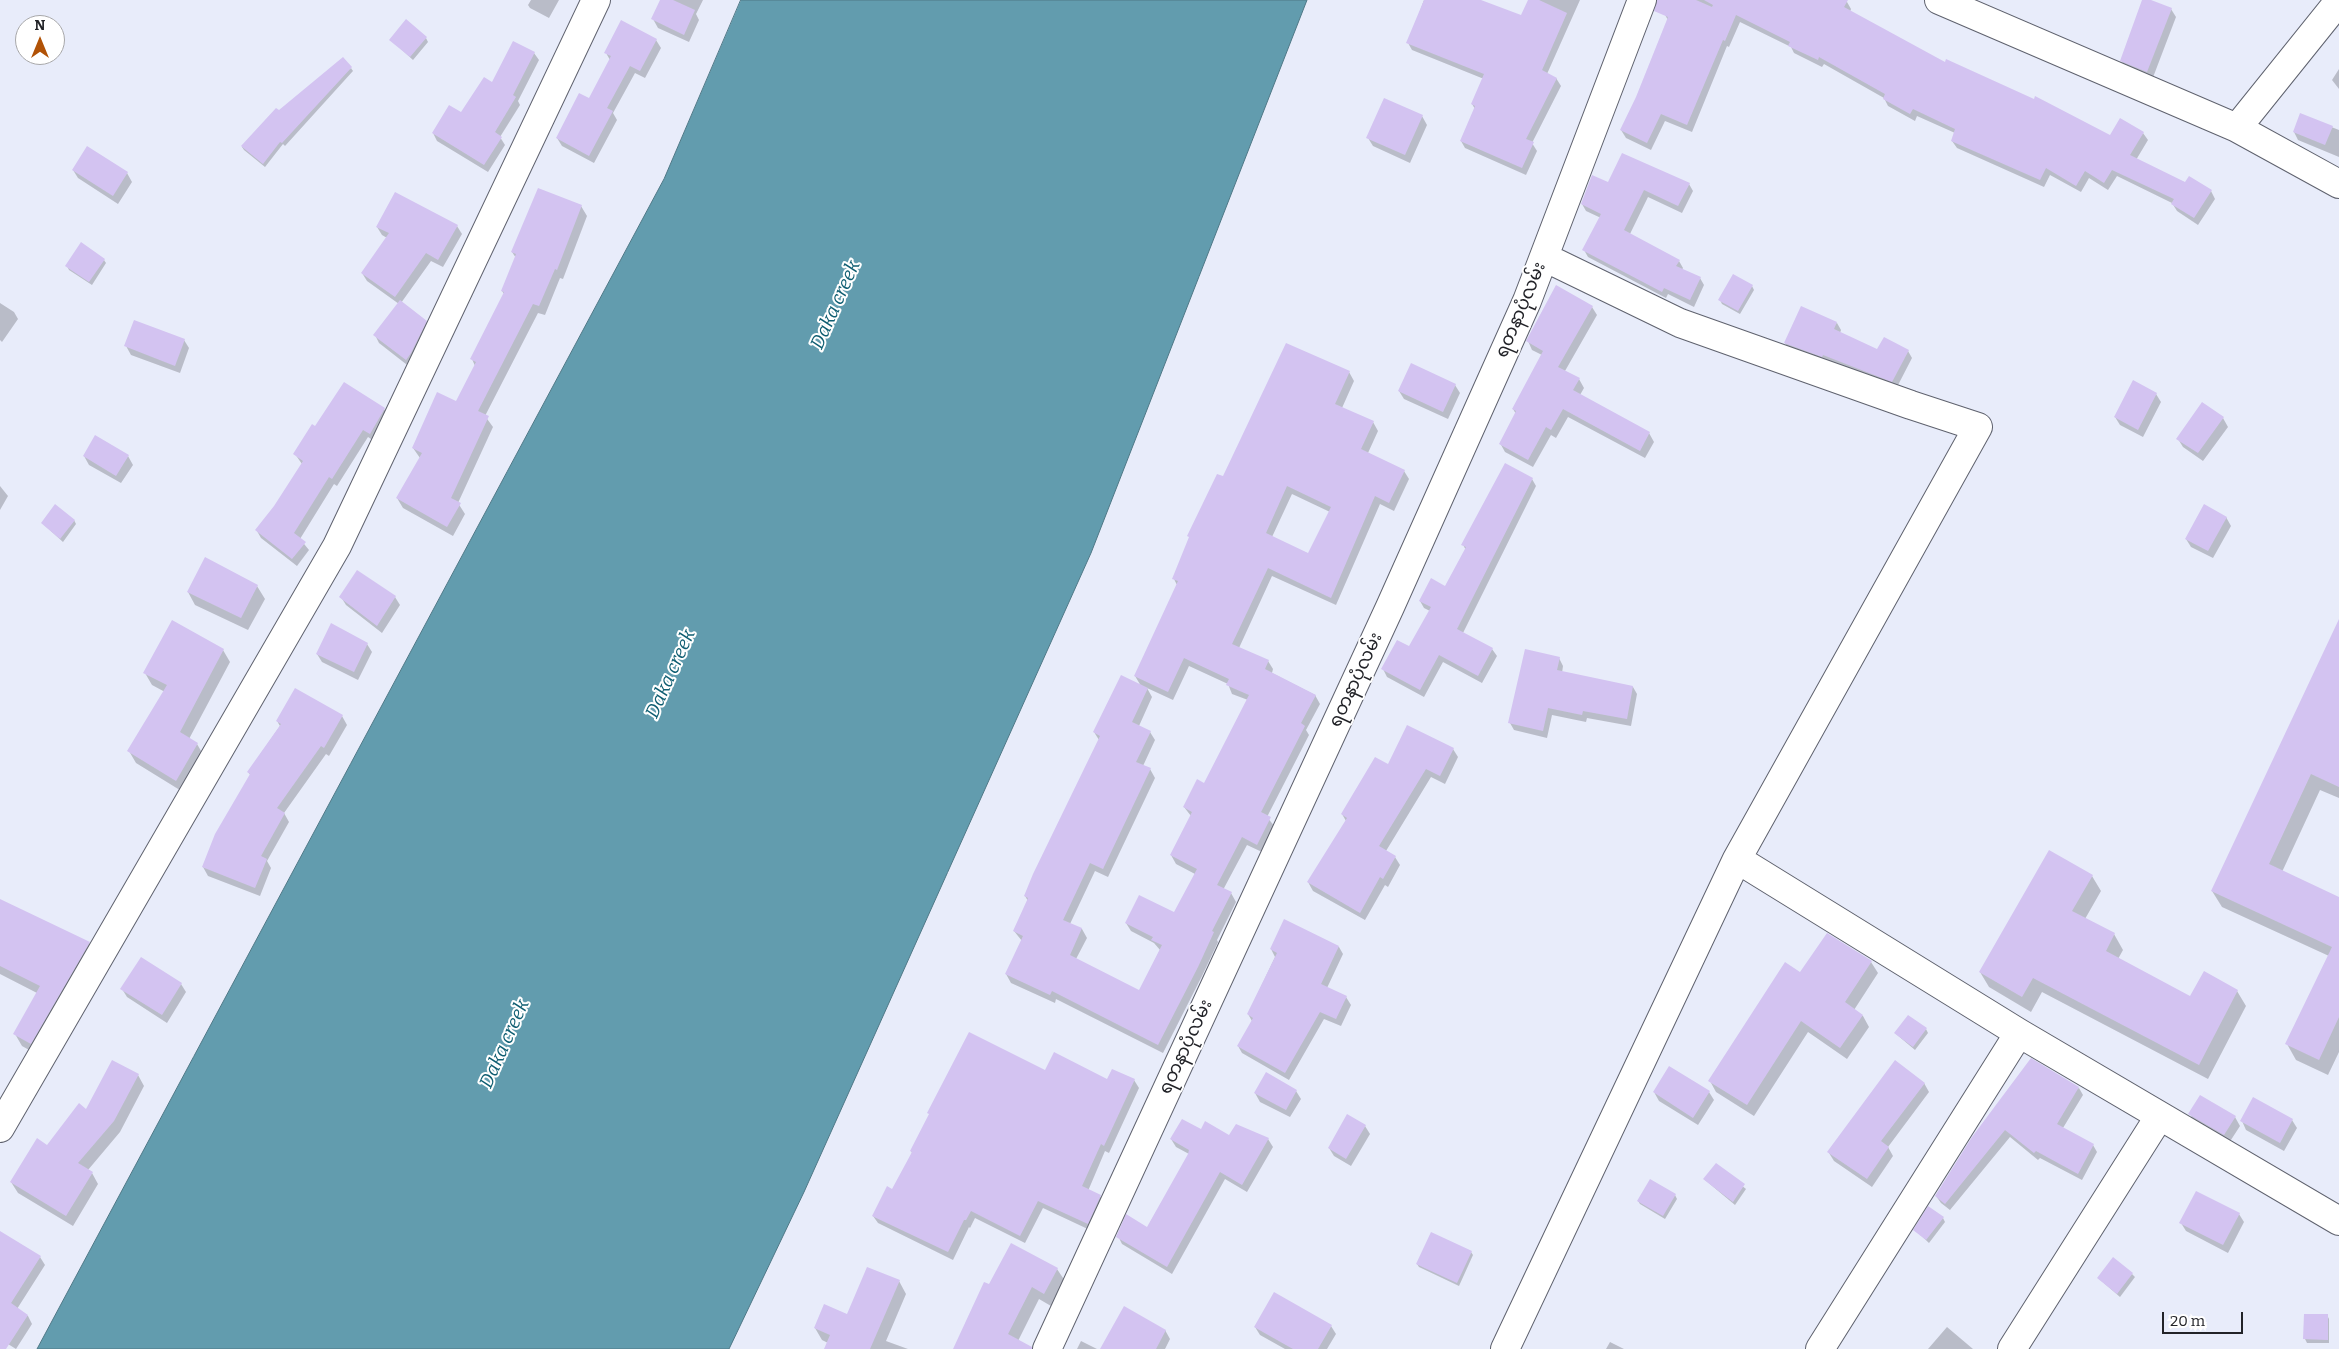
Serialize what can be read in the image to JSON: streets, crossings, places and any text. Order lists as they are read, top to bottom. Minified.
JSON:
{"streets":{"street":["ရတနာပုံလမ်း"]},"water":["Daka creek"],"scale_bar":"20 m","north":"top"}
